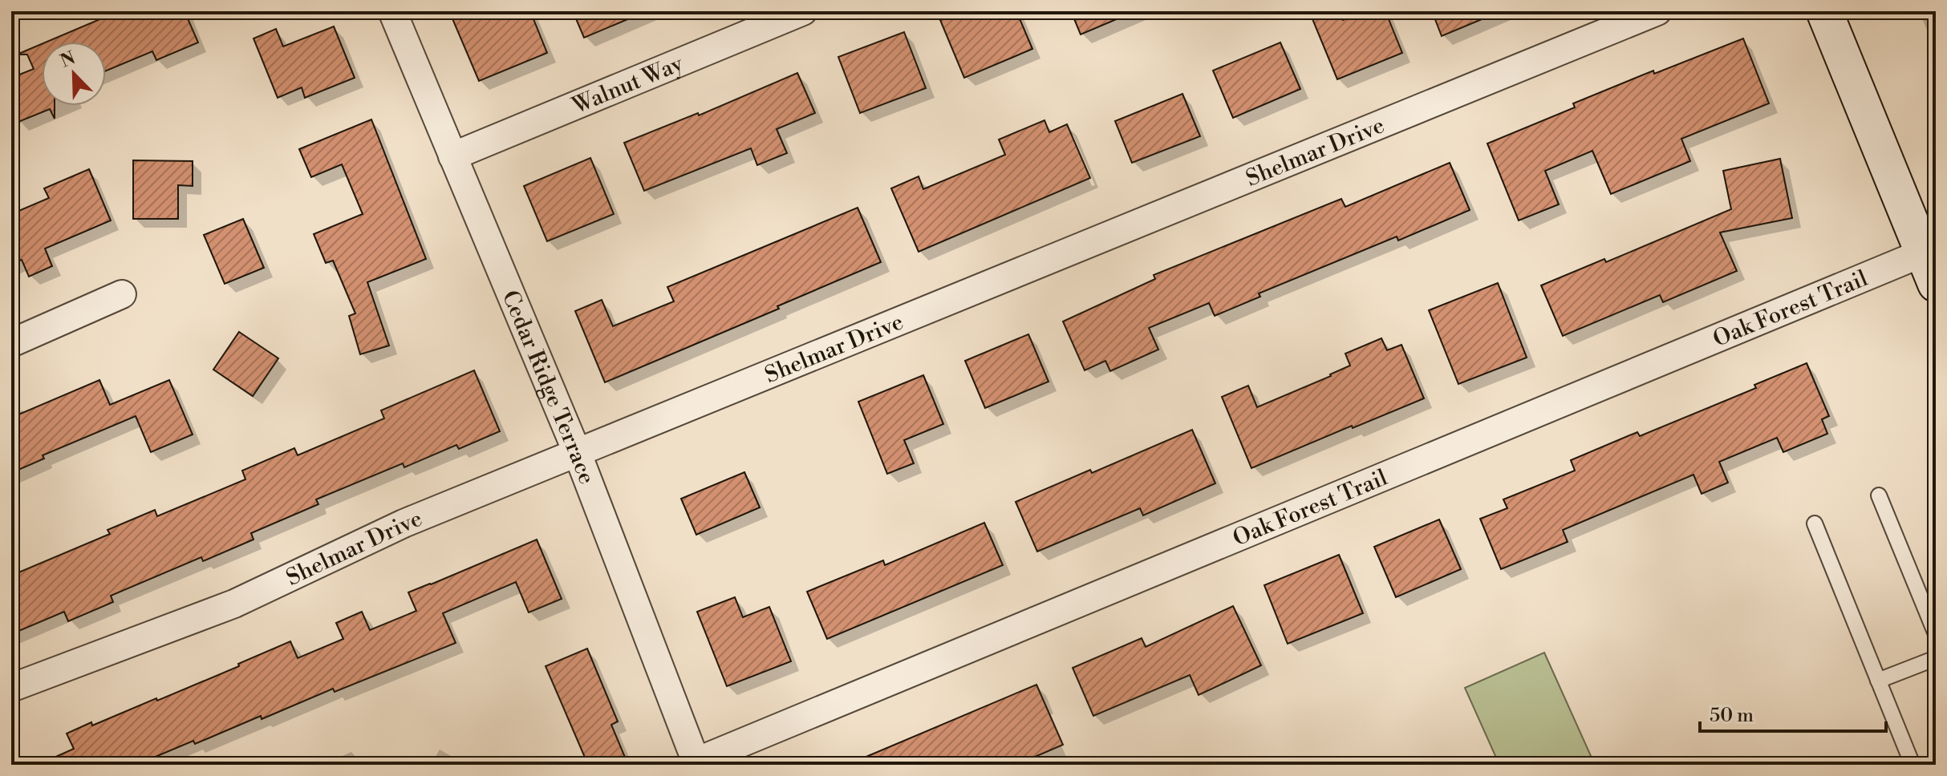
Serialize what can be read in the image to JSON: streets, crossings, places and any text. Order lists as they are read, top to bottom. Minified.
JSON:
{"streets":{"street":["Walnut Way","Shelmar Drive","Oak Forest Trail","Cedar Ridge Terrace"]},"crossings":[["Walnut Way","Cedar Ridge Terrace"],["Shelmar Drive","Cedar Ridge Terrace"],["Oak Forest Trail","Cedar Ridge Terrace"]],"scale_bar":"50 m","north":"top left"}
